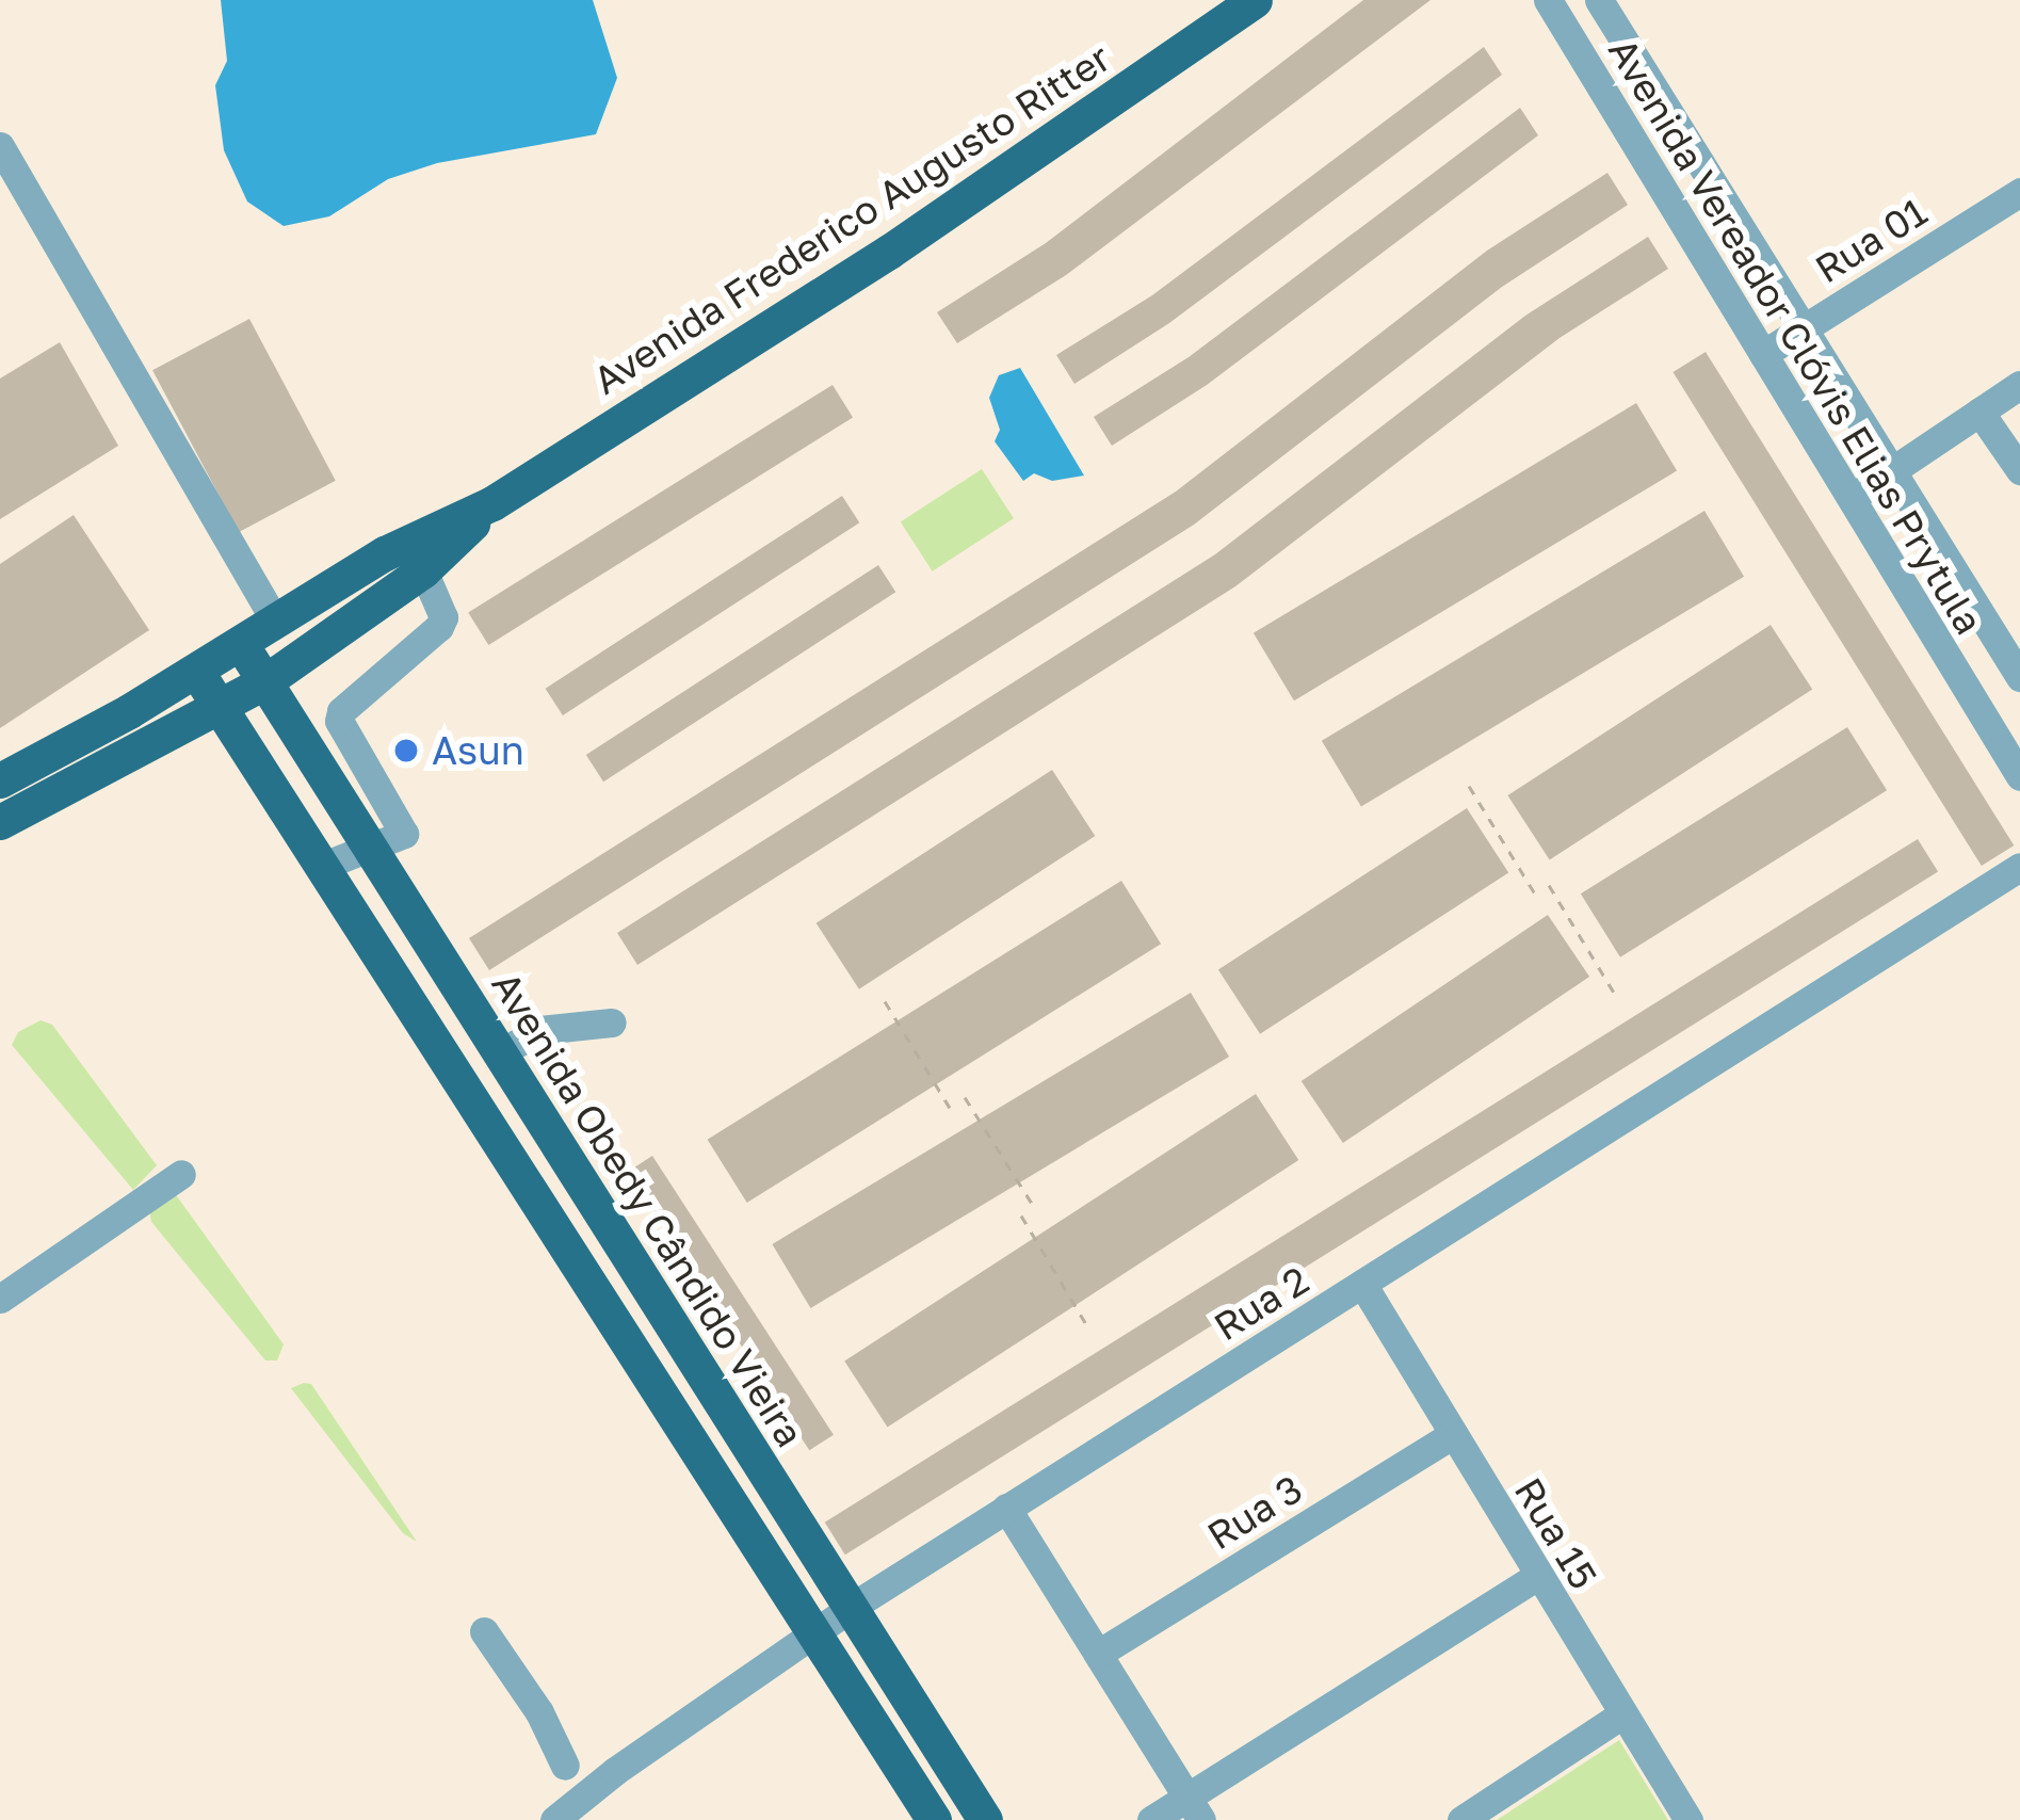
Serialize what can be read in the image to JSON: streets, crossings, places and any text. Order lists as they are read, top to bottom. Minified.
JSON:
{"streets":{"main road":["Avenida Frederico Augusto Ritter","Avenida Obedy Cândido Vieira"],"street":["Rua 01","Avenida Vereador Clóvis Elias Prytula","Rua 2","Rua 3","Rua 15"]},"crossings":[["Avenida Frederico Augusto Ritter","Avenida Obedy Cândido Vieira"],["Rua 01","Avenida Vereador Clóvis Elias Prytula"],["Avenida Obedy Cândido Vieira","Rua 2"],["Rua 2","Rua 15"],["Rua 3","Rua 15"]],"places":["Asun"]}
